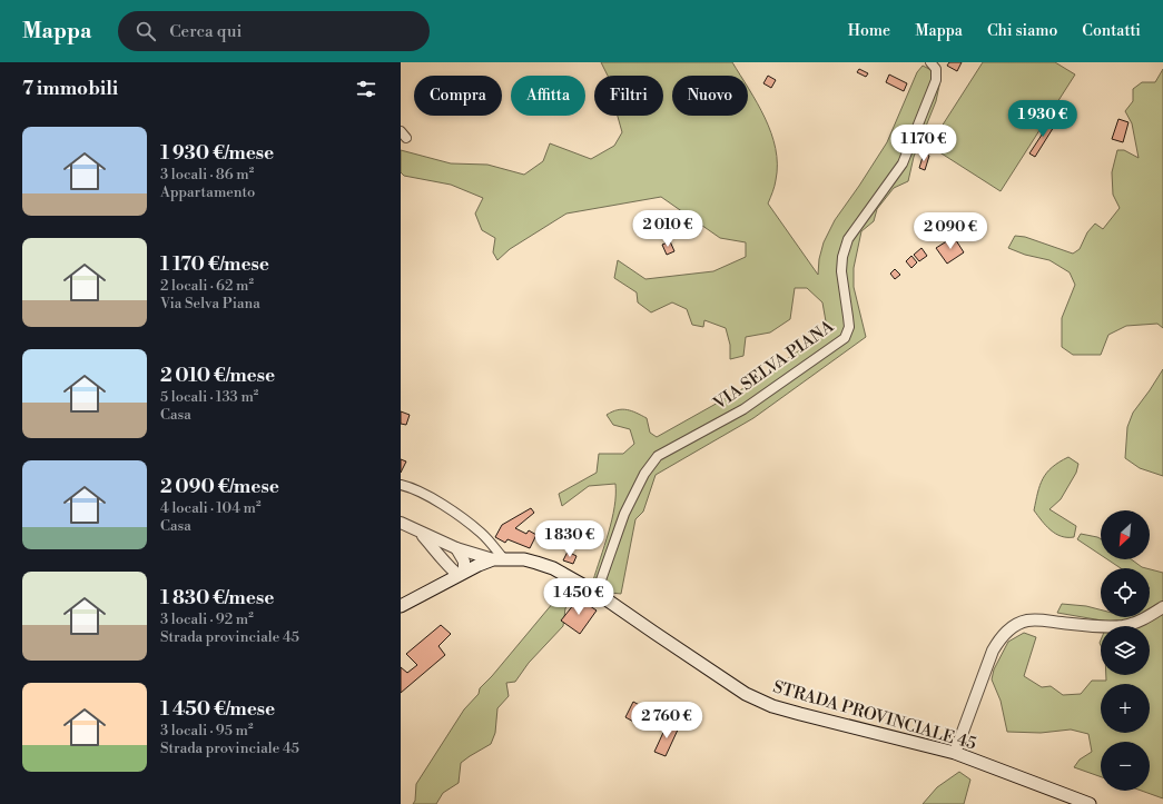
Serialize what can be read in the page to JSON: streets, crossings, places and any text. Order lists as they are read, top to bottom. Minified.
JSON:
{"streets":{"main road":["STRADA PROVINCIALE 45"],"street":["VIA SELVA PIANA"]},"crossings":[["VIA SELVA PIANA","STRADA PROVINCIALE 45"]],"north":"bottom left","page":{"header":"Mappa","search":"Cerca qui","nav":["Home","Mappa","Chi siamo","Contatti"],"heading":"7 immobili","chip":["Compra","Affitta","Filtri","Nuovo"],"price":["1 930 €","1 170 €","2 010 €","2 090 €","1 830 €","1 450 €","2 760 €"],"list":[{"name":"1 930 €/mese","note":"3 locali · 86 m² · Appartamento"},{"name":"1 170 €/mese","note":"2 locali · 62 m² · Via Selva Piana"},{"name":"2 010 €/mese","note":"5 locali · 133 m² · Casa"},{"name":"2 090 €/mese","note":"4 locali · 104 m² · Casa"},{"name":"1 830 €/mese","note":"3 locali · 92 m² · Strada provinciale 45"},{"name":"1 450 €/mese","note":"3 locali · 95 m² · Strada provinciale 45"}],"map_buttons":["+","−"]}}
